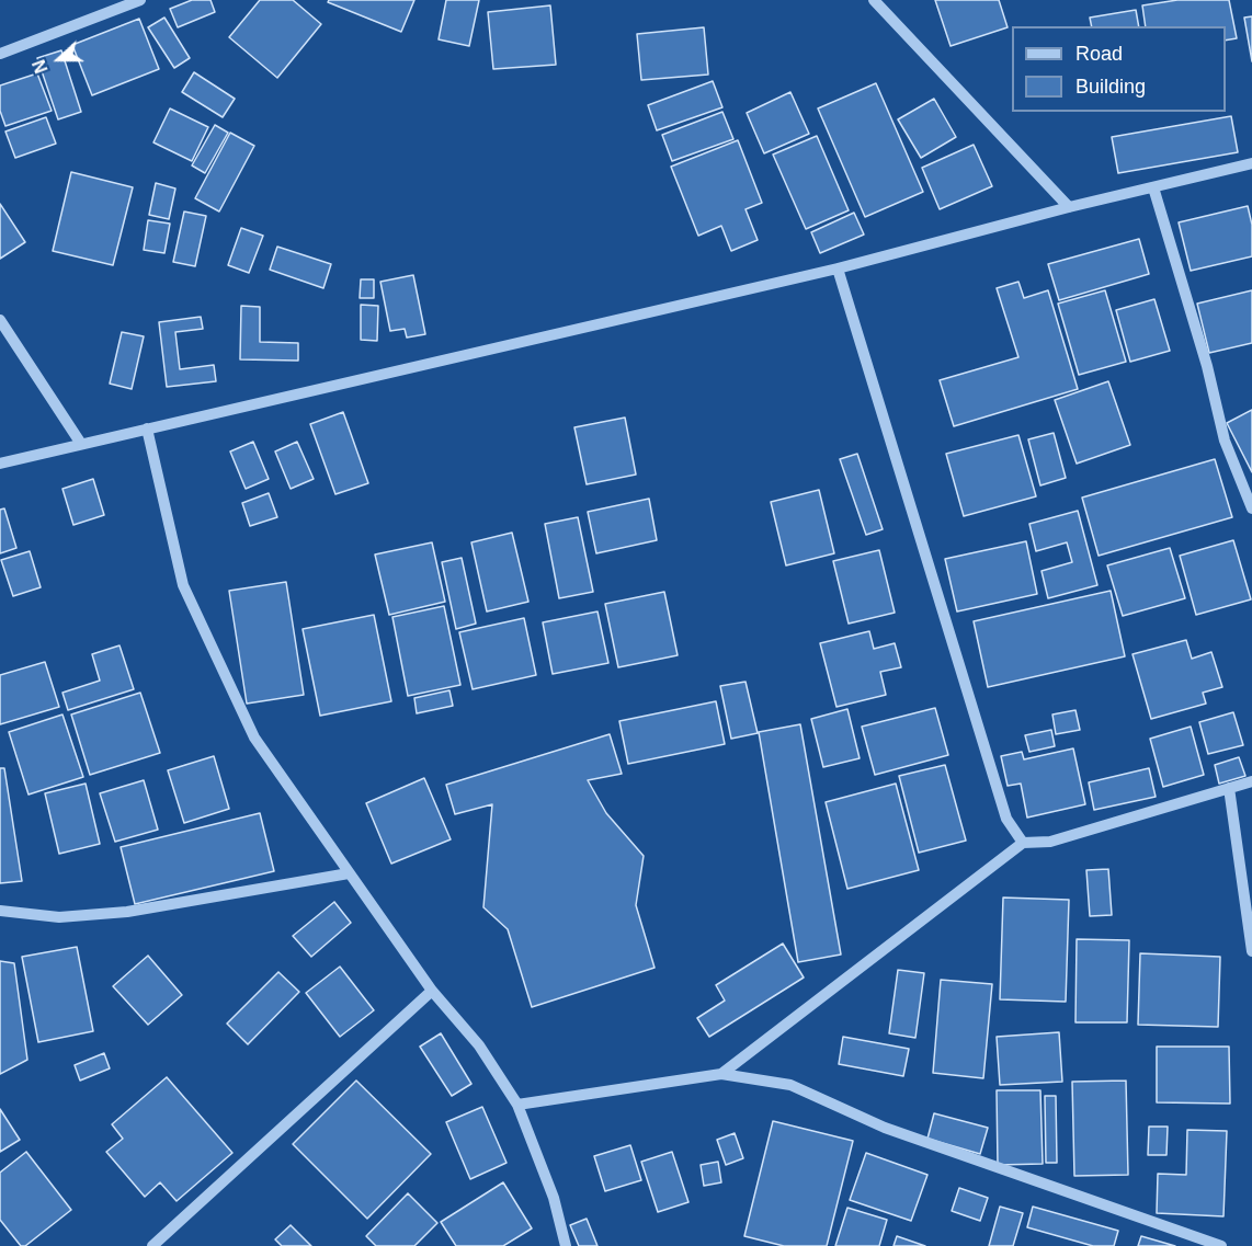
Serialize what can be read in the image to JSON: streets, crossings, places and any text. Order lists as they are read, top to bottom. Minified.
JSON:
{"legend":["Road","Building"],"north":"left"}
